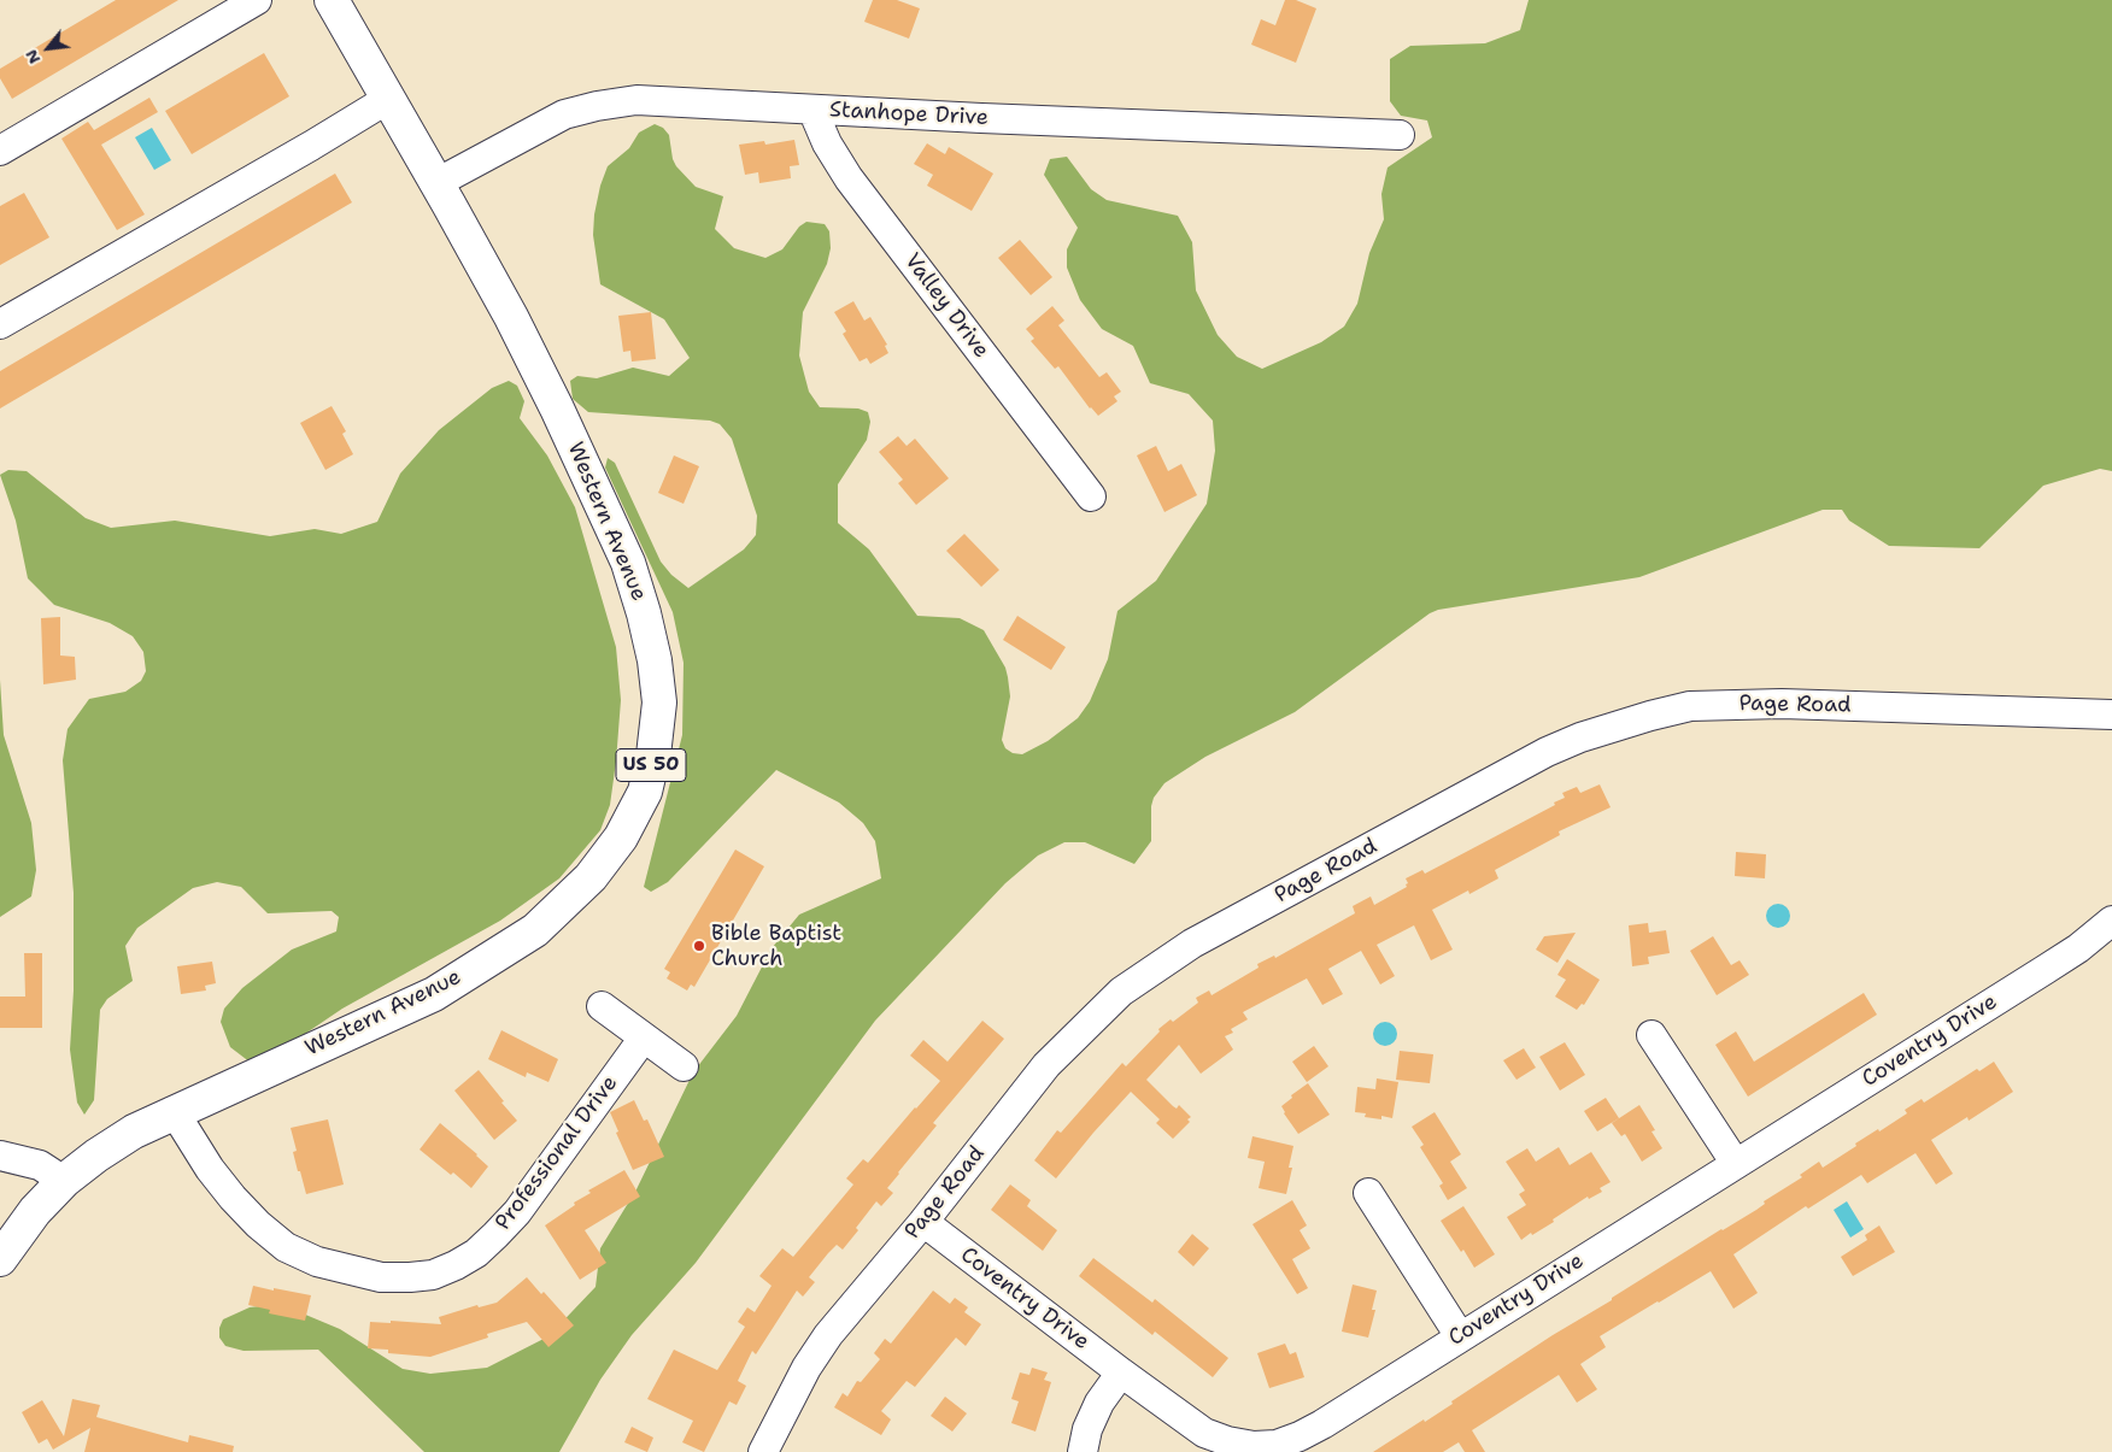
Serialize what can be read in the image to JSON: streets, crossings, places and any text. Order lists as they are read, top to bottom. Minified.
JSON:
{"streets":{"main road":["Western Avenue","US 50"],"street":["Stanhope Drive","Valley Drive","Page Road","Coventry Drive","Professional Drive"]},"crossings":[["Stanhope Drive","Valley Drive"],["Stanhope Drive","Western Avenue"],["Western Avenue","Professional Drive"],["Page Road","Coventry Drive"]],"places":["Bible Baptist Church"],"north":"bottom left"}
